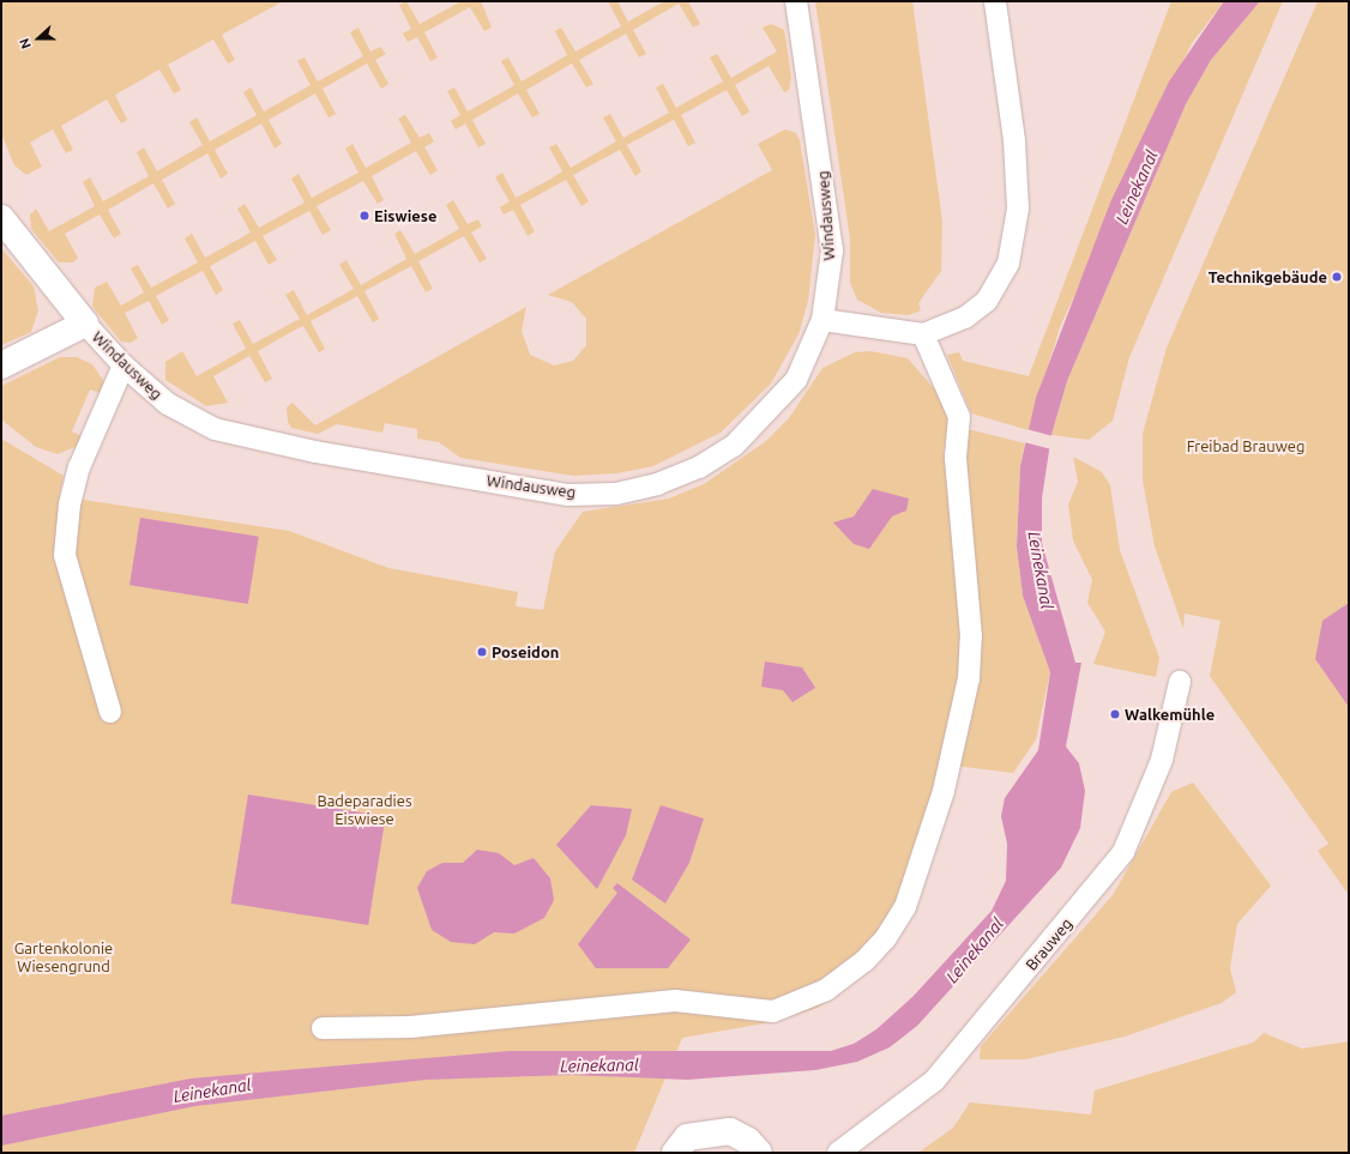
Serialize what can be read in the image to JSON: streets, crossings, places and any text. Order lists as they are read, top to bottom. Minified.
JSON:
{"streets":{"street":["Windausweg"],"lane":["Brauweg"]},"water":["Leinekanal"],"parks":["Freibad Brauweg","Badeparadies Eiswiese","Gartenkolonie Wiesengrund"],"places":["Eiswiese","Technikgebäude","Poseidon","Walkemühle"],"north":"left"}
